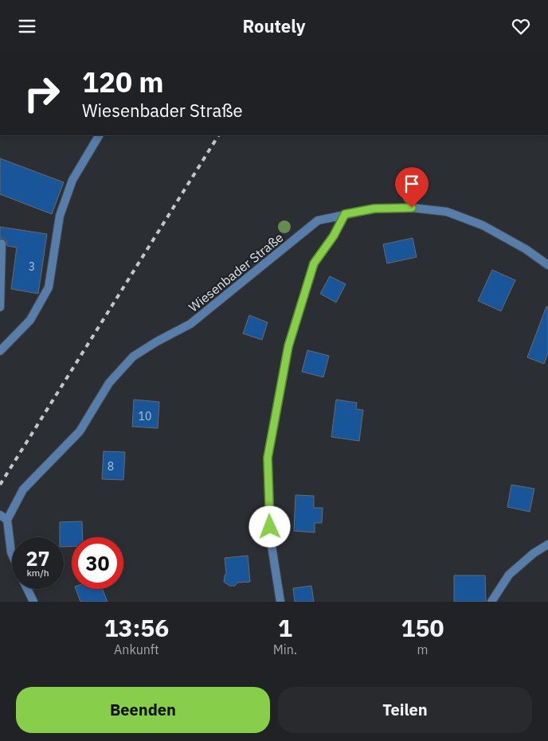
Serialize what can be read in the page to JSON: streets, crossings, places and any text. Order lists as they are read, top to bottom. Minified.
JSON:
{"streets":{"street":["Wiesenbader Straße"]},"house_numbers":["3","10","8"],"page":{"header":"Routely","turn":["120 m","Wiesenbader Straße"],"speed":"27 km/h","limit":"30","eta":["13:56","Ankunft","1","Min.","150","m"],"buttons":["Beenden","Teilen"]}}
